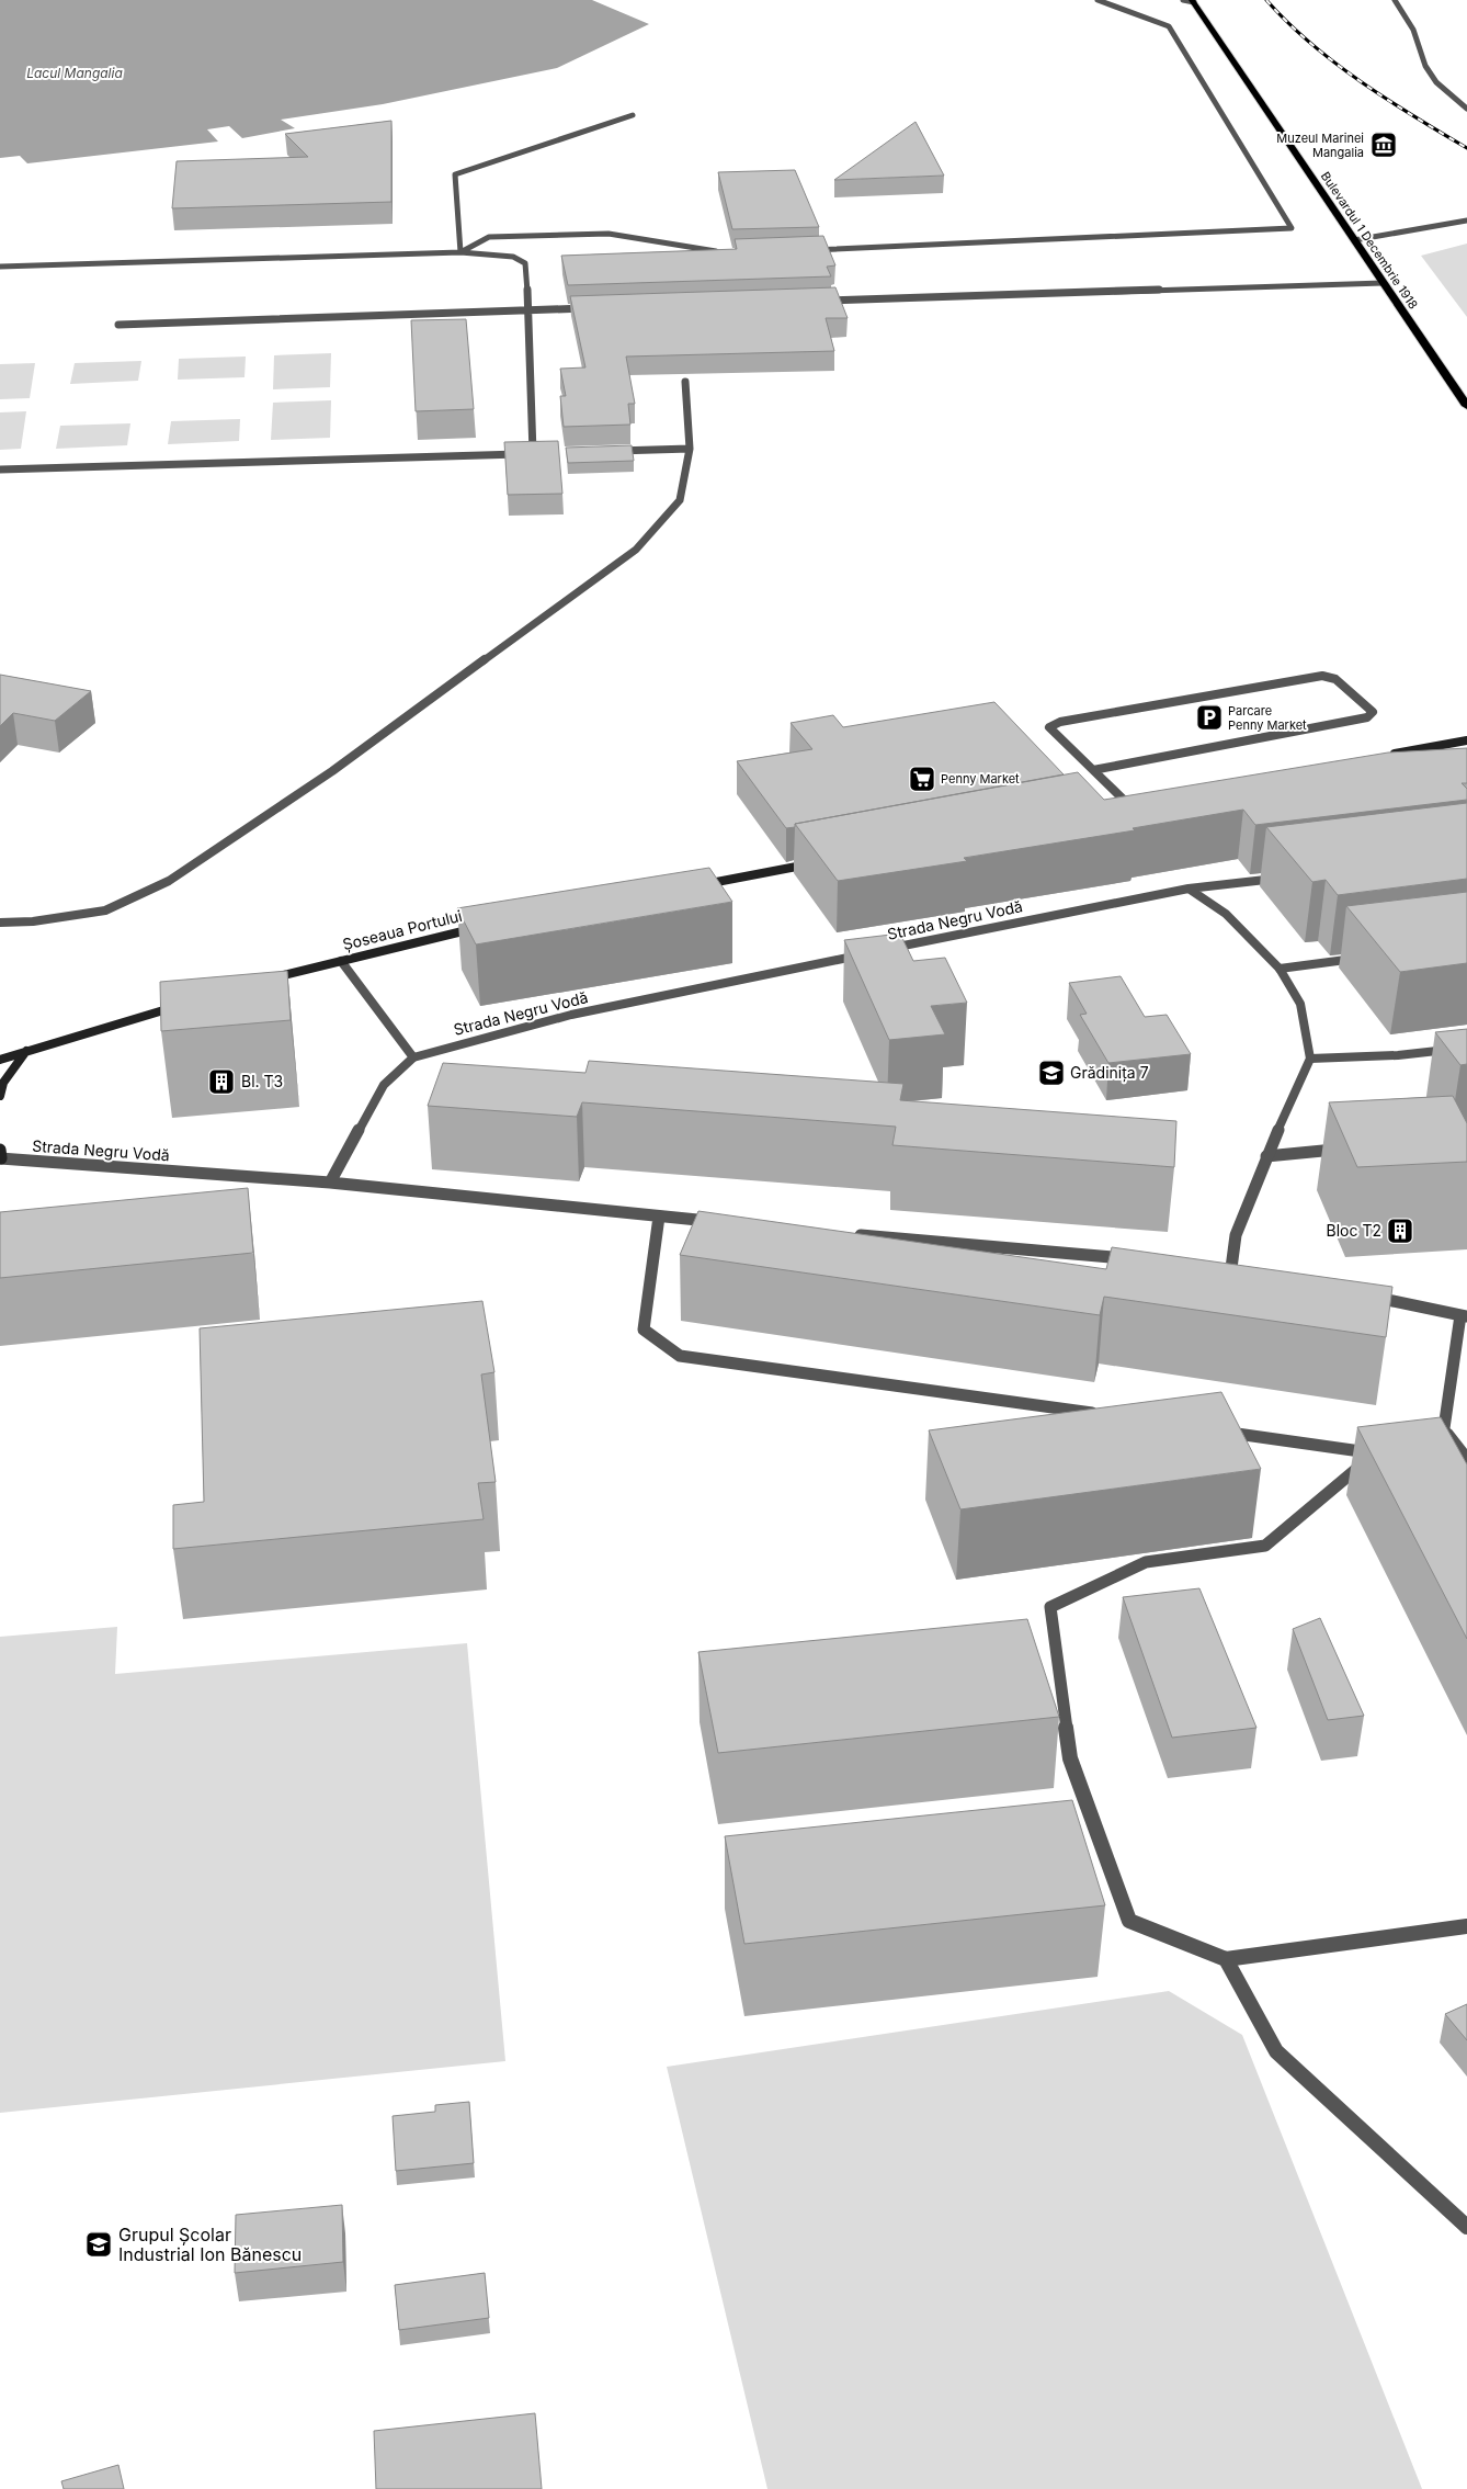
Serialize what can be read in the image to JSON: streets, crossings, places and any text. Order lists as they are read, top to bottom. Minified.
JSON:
{"streets":{"highway":["Bulevardul 1 Decembrie 1918"],"street":["Strada Negru Vodă","Șoseaua Portului"]},"water":["Lacul Mangalia"],"places":{"museum":["Muzeul Marinei Mangalia"],"parking":["Parcare Penny Market"],"supermarket":["Penny Market"],"school or university":["Grădinița 7","Grupul Școlar Industrial Ion Bănescu"],"building":["Bl. T3","Bloc T2"]}}
